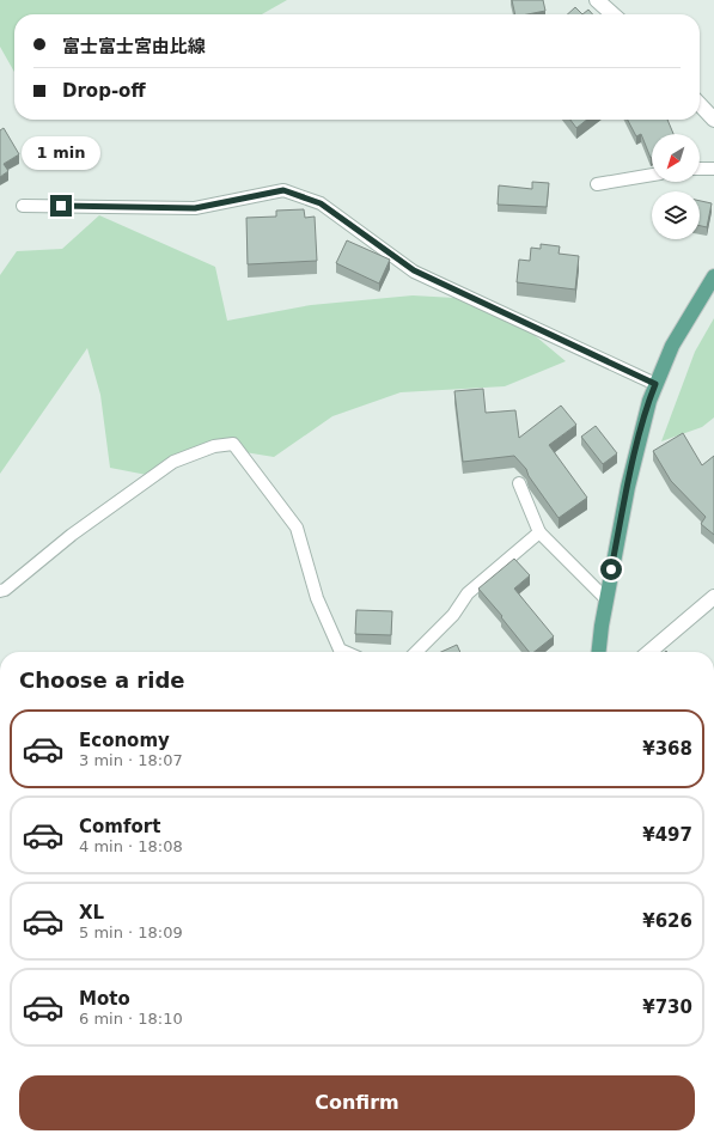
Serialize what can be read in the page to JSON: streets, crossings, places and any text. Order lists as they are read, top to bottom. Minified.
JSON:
{"north":"bottom left","page":{"banner":["富士富士宮由比線","Drop-off"],"bubble":"1 min","heading":"Choose a ride","list":[{"name":"Economy","note":"3 min · 18:07","value":"¥368"},{"name":"Comfort","note":"4 min · 18:08","value":"¥497"},{"name":"XL","note":"5 min · 18:09","value":"¥626"},{"name":"Moto","note":"6 min · 18:10","value":"¥730"}],"buttons":"Confirm"}}
